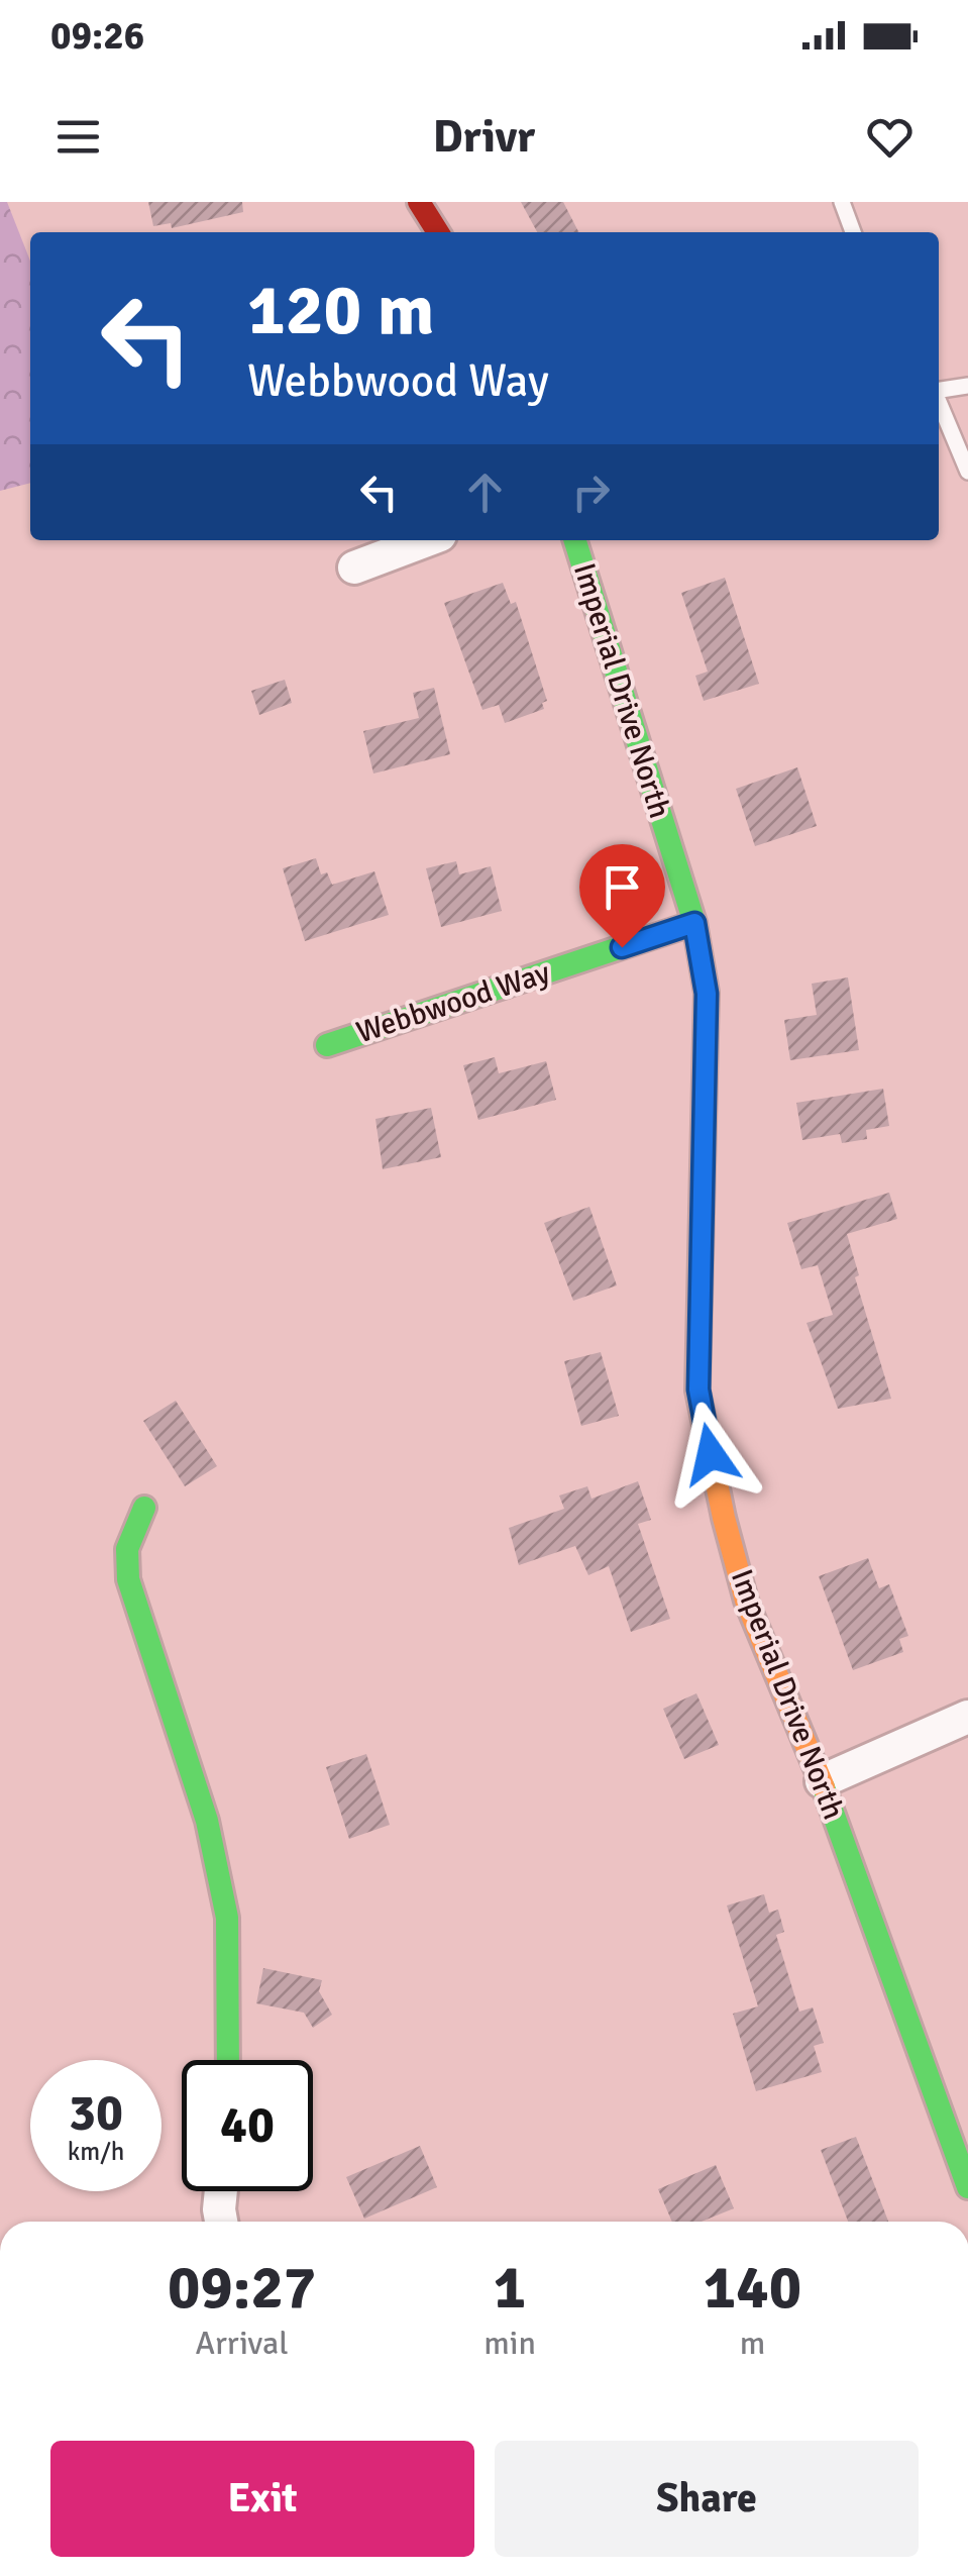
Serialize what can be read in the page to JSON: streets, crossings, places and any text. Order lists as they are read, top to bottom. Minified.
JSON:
{"streets":{"street":["Imperial Drive North","Webbwood Way"]},"crossings":[["Imperial Drive North","Webbwood Way"]],"page":{"status":"09:26","header":"Drivr","turn":["120 m","Webbwood Way"],"speed":"30 km/h","limit":"40","eta":["09:27","Arrival","1","min","140","m"],"buttons":["Exit","Share"]}}
